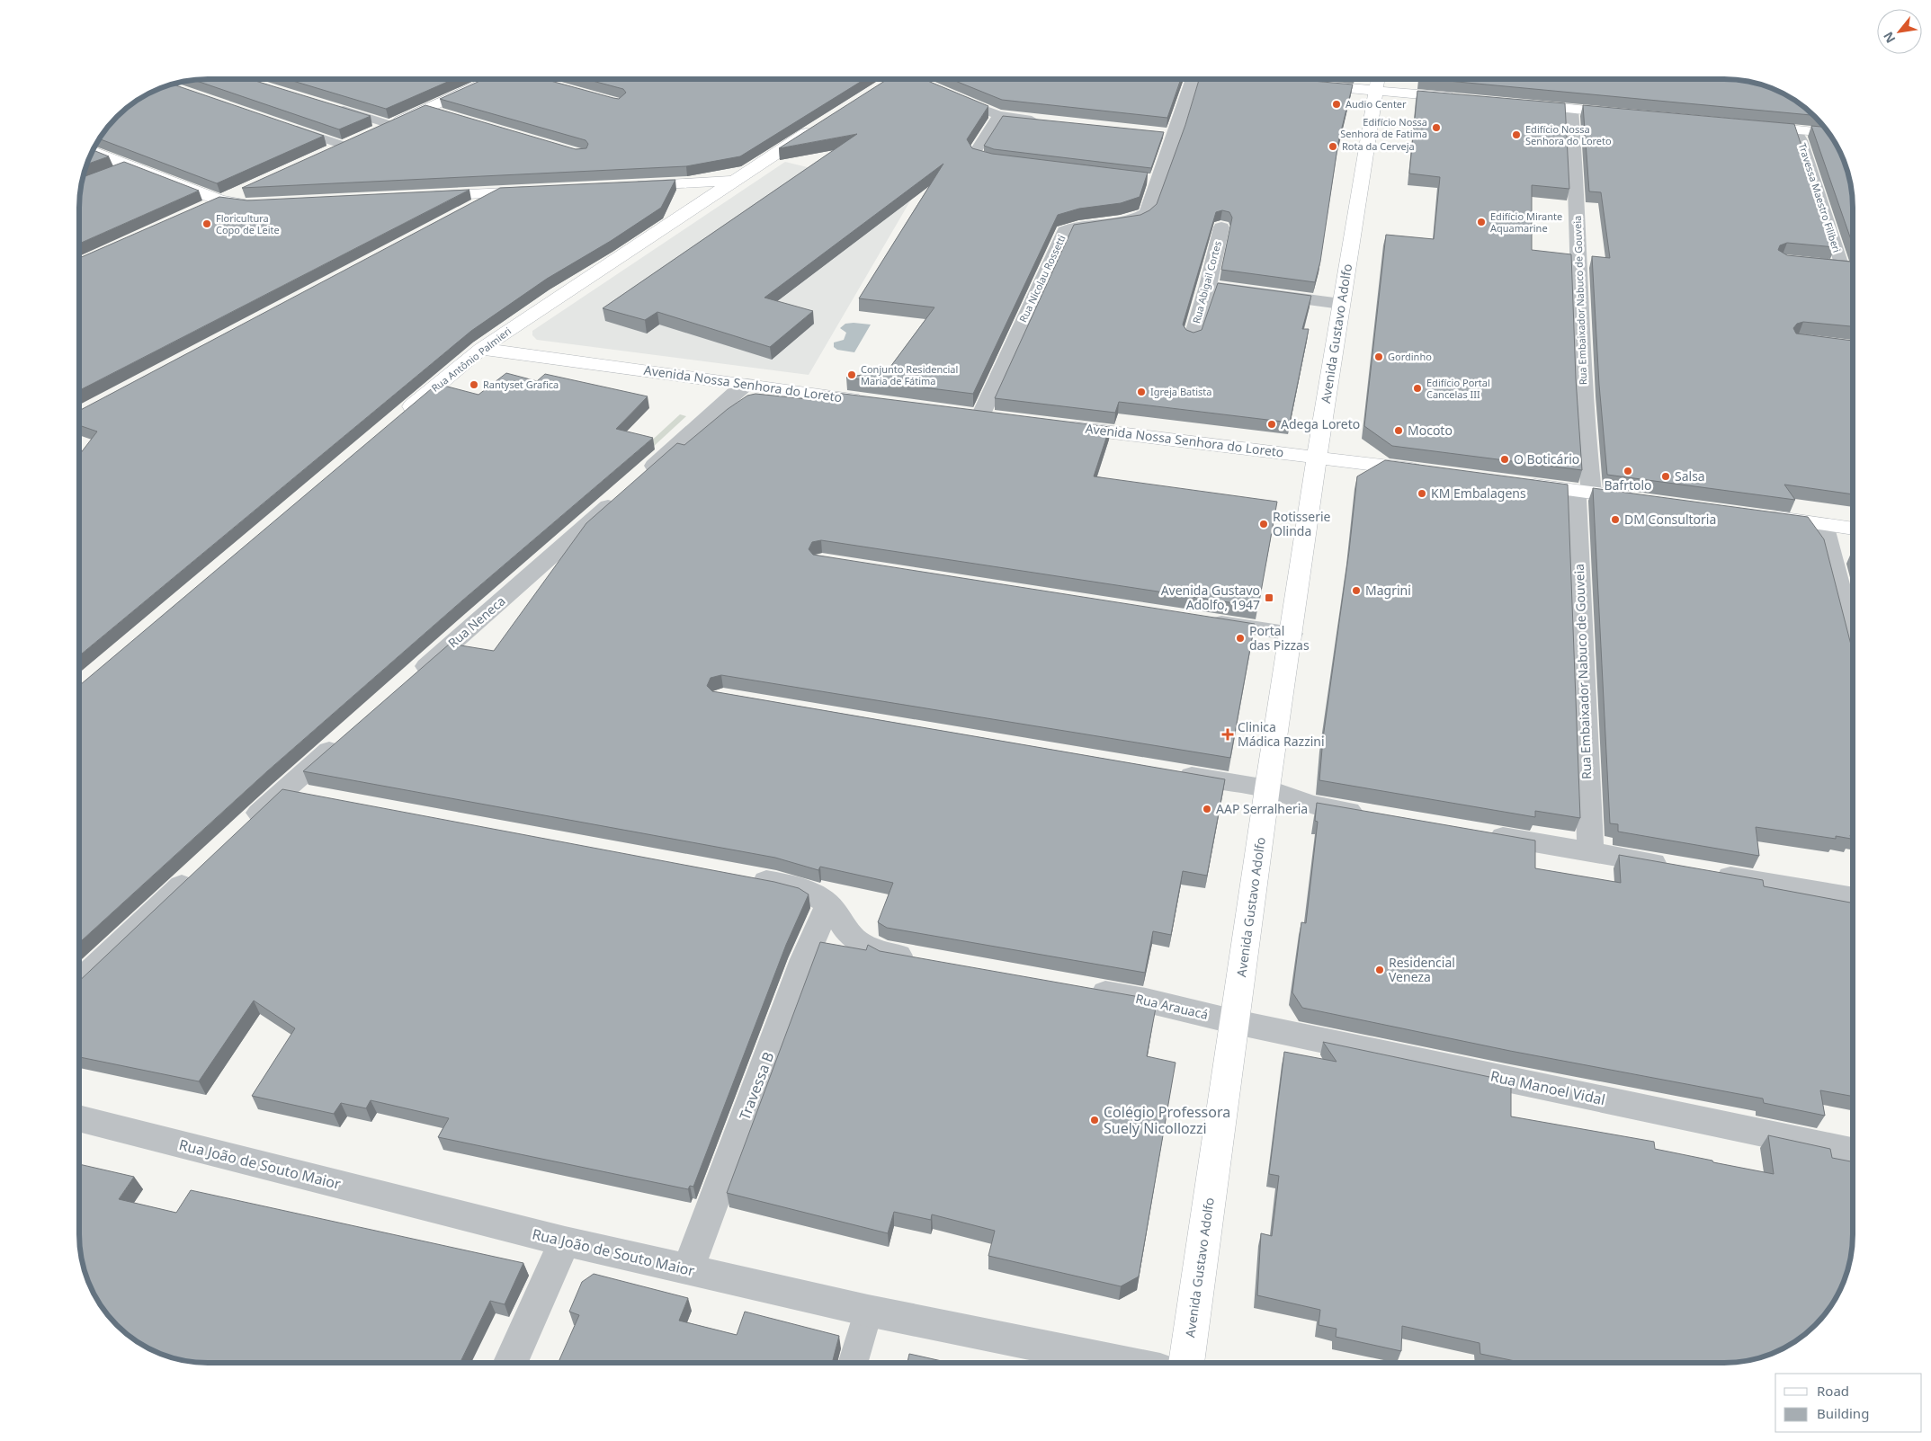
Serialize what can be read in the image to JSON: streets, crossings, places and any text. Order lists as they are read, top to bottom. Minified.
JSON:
{"streets":{"street":["Rua Nicolau Rossetti","Rua Abigail Cortes","Rua Embaixador Nabuco de Gouveia","Avenida Gustavo Adolfo","Rua Antônio Palmieri","Avenida Nossa Senhora do Loreto","Rua Neneca","Rua Arauacá","Travessa B","Rua Manoel Vidal","Rua João de Souto Maior"],"lane":["Travessa Maestro Filiberi"]},"crossings":[["Avenida Gustavo Adolfo","Avenida Nossa Senhora do Loreto"],["Avenida Gustavo Adolfo","Rua Arauacá"],["Avenida Gustavo Adolfo","Rua Manoel Vidal"],["Rua Antônio Palmieri","Avenida Nossa Senhora do Loreto"],["Avenida Nossa Senhora do Loreto","Rua Neneca"],["Rua Arauacá","Rua Manoel Vidal"],["Travessa B","Rua João de Souto Maior"]],"places":{"other":["Audio Center","Edifício Nossa Senhora de Fatima","Edifício Nossa Senhora do Loreto","Rota da Cerveja","Edifício Mirante Aquamarine","Floricultura Copo de Leite","Gordinho","Conjunto Residencial Maria de Fátima","Rantyset Grafica","Edifício Portal Cancelas III","Igreja Batista","Adega Loreto","Mocoto","O Boticário","Bafrtolo","Salsa","KM Embalagens","DM Consultoria","Rotisserie Olinda","Magrini","Portal das Pizzas","AAP Serralheria","Residencial Veneza","Colégio Professora Suely Nicollozzi"],"transit":["Avenida Gustavo Adolfo, 1947"],"health":["Clinica Mádica Razzini"]},"legend":["Road","Building"],"north":"bottom left"}
